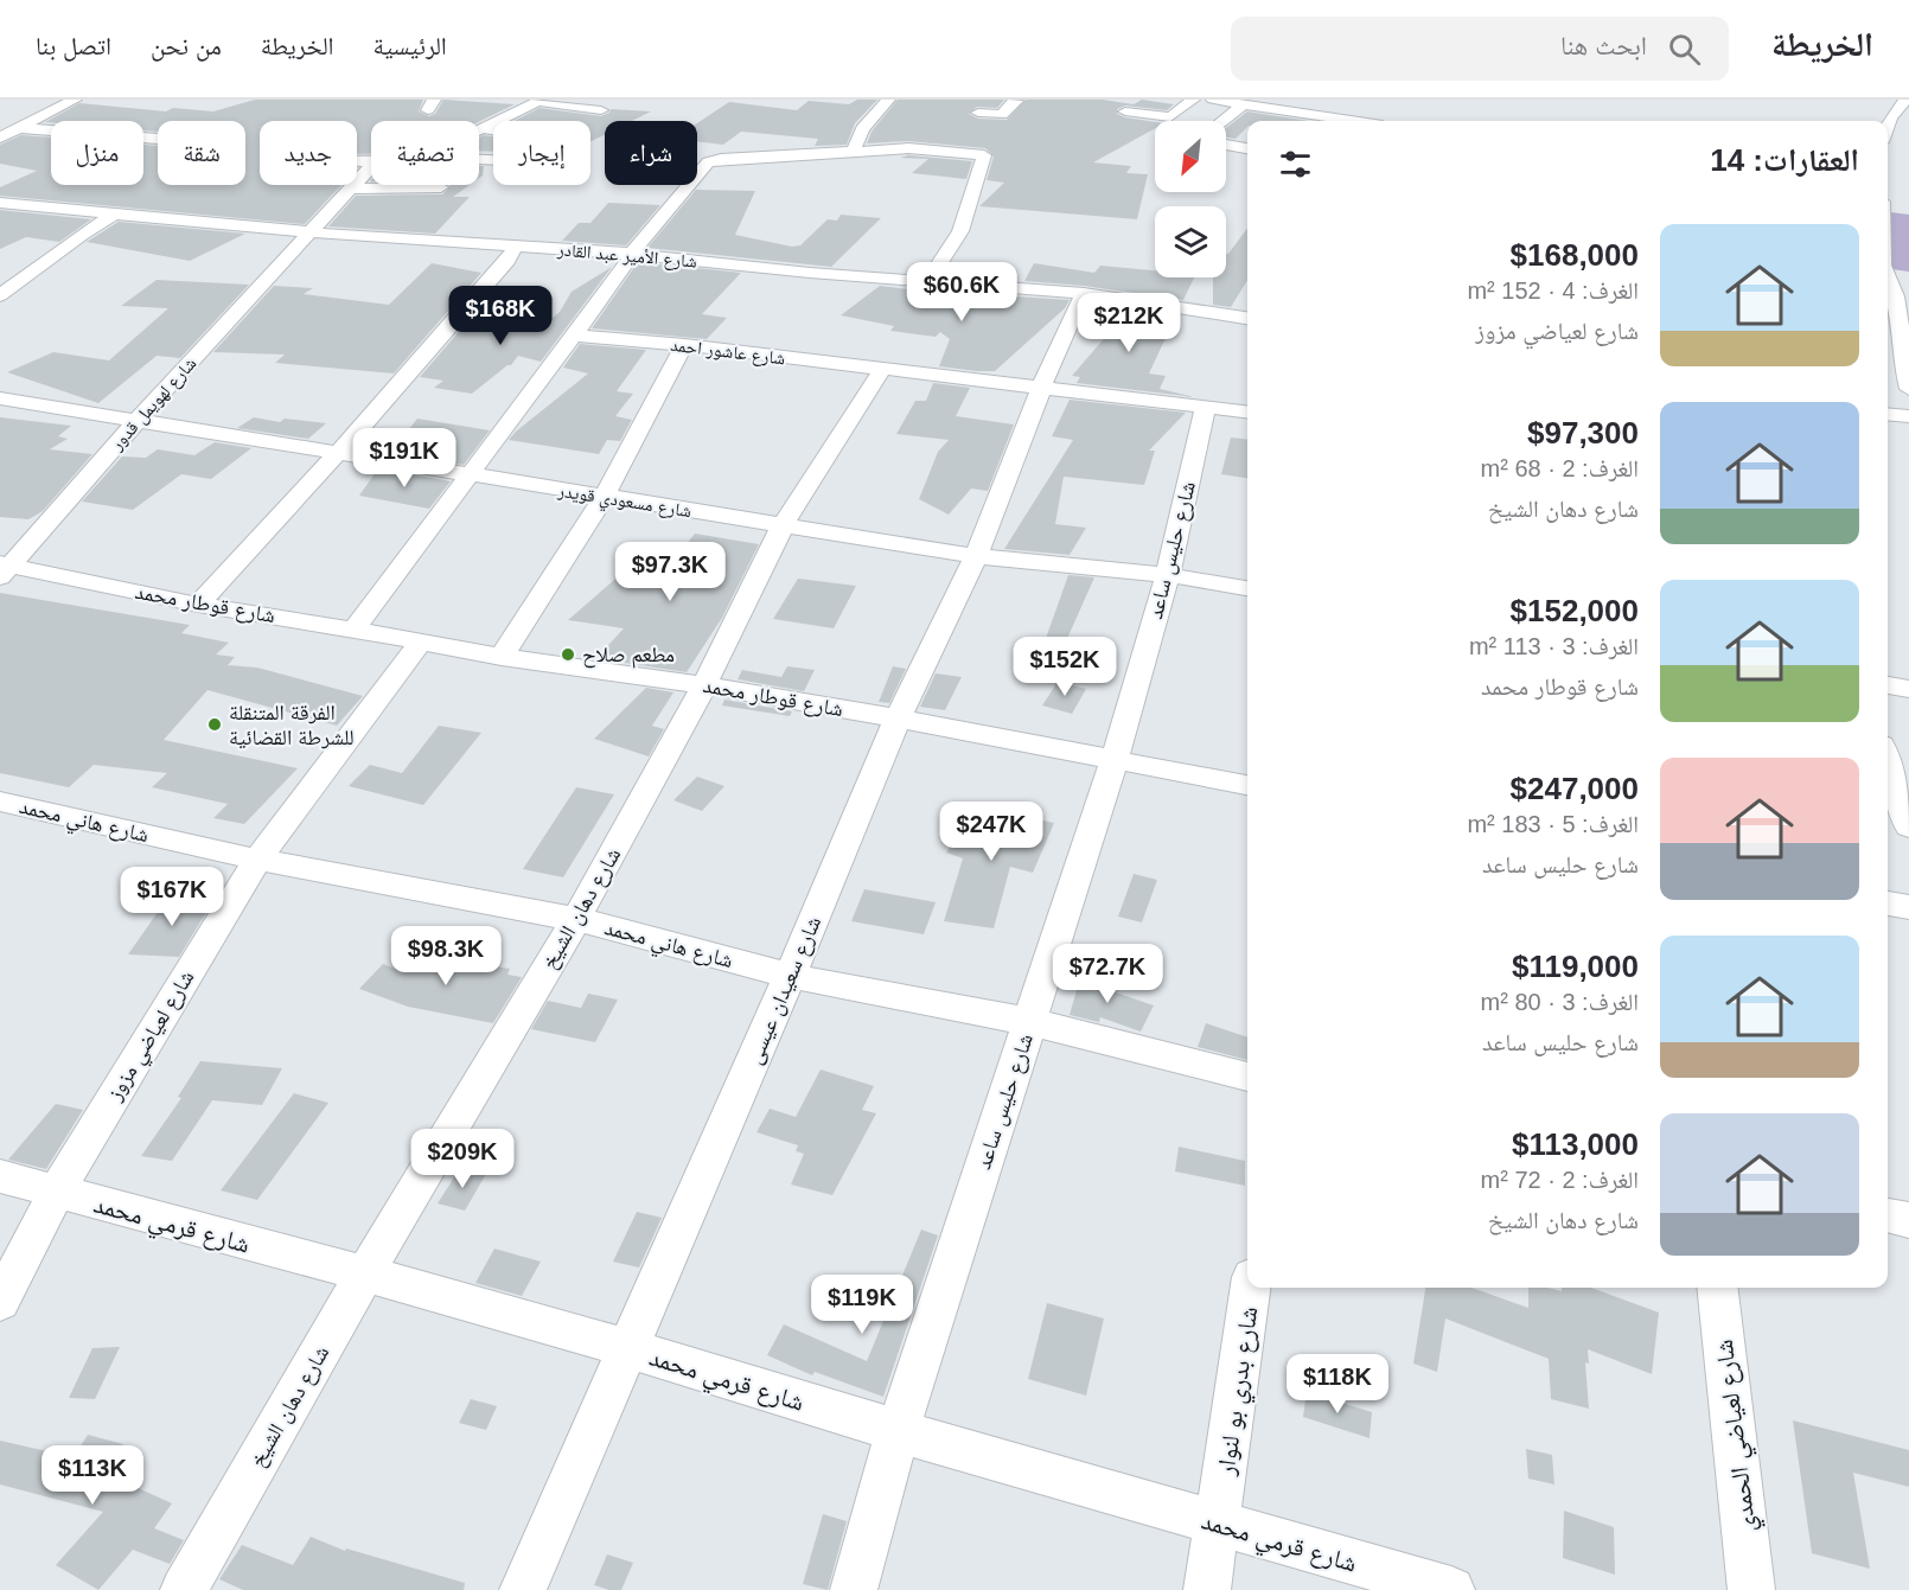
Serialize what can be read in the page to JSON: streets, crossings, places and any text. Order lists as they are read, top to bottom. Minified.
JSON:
{"streets":{"street":["شارع الأمير عبد القادر","شارع عاشور احمد","شارع لهويمل قدور","شارع مسعودي قويدر","شارع حليس ساعد","شارع قوطار محمد","شارع هاني محمد","شارع دهان الشيخ","شارع سعيدان عيسى","شارع لعياضي مزوز","شارع قرمي محمد","شارع بدري بو لنوار","شارع لعياضي الحمدي"]},"crossings":[["شارع الأمير عبد القادر","شارع لهويمل قدور"],["شارع الأمير عبد القادر","شارع سعيدان عيسى"],["شارع عاشور احمد","شارع حليس ساعد"],["شارع عاشور احمد","شارع دهان الشيخ"],["شارع عاشور احمد","شارع سعيدان عيسى"],["شارع لهويمل قدور","شارع مسعودي قويدر"],["شارع لهويمل قدور","شارع قوطار محمد"],["شارع مسعودي قويدر","شارع حليس ساعد"],["شارع مسعودي قويدر","شارع دهان الشيخ"],["شارع مسعودي قويدر","شارع سعيدان عيسى"],["شارع حليس ساعد","شارع قوطار محمد"],["شارع حليس ساعد","شارع هاني محمد"],["شارع حليس ساعد","شارع قرمي محمد"],["شارع قوطار محمد","شارع دهان الشيخ"],["شارع قوطار محمد","شارع سعيدان عيسى"],["شارع قوطار محمد","شارع لعياضي مزوز"],["شارع هاني محمد","شارع دهان الشيخ"],["شارع هاني محمد","شارع سعيدان عيسى"],["شارع هاني محمد","شارع لعياضي مزوز"],["شارع دهان الشيخ","شارع قرمي محمد"],["شارع سعيدان عيسى","شارع قرمي محمد"],["شارع لعياضي مزوز","شارع قرمي محمد"],["شارع قرمي محمد","شارع بدري بو لنوار"]],"places":["مطعم صلاح","الفرقة المتنقلة للشرطة القضائية"],"north":"bottom left","page":{"header":"الخريطة","search":"ابحث هنا","nav":["الرئيسية","الخريطة","من نحن","اتصل بنا"],"chip":["شراء","إيجار","تصفية","جديد","شقة","منزل"],"heading":"العقارات: 14","list":[{"name":"$168,000","note":"الغرف: 4 · 152 m² · شارع لعياضي مزوز"},{"name":"$97,300","note":"الغرف: 2 · 68 m² · شارع دهان الشيخ"},{"name":"$152,000","note":"الغرف: 3 · 113 m² · شارع قوطار محمد"},{"name":"$247,000","note":"الغرف: 5 · 183 m² · شارع حليس ساعد"},{"name":"$119,000","note":"الغرف: 3 · 80 m² · شارع حليس ساعد"},{"name":"$113,000","note":"الغرف: 2 · 72 m² · شارع دهان الشيخ"}],"price":["$60.6K","$168K","$212K","$191K","$97.3K","$152K","$247K","$167K","$98.3K","$72.7K","$209K","$119K","$118K","$113K"]}}
